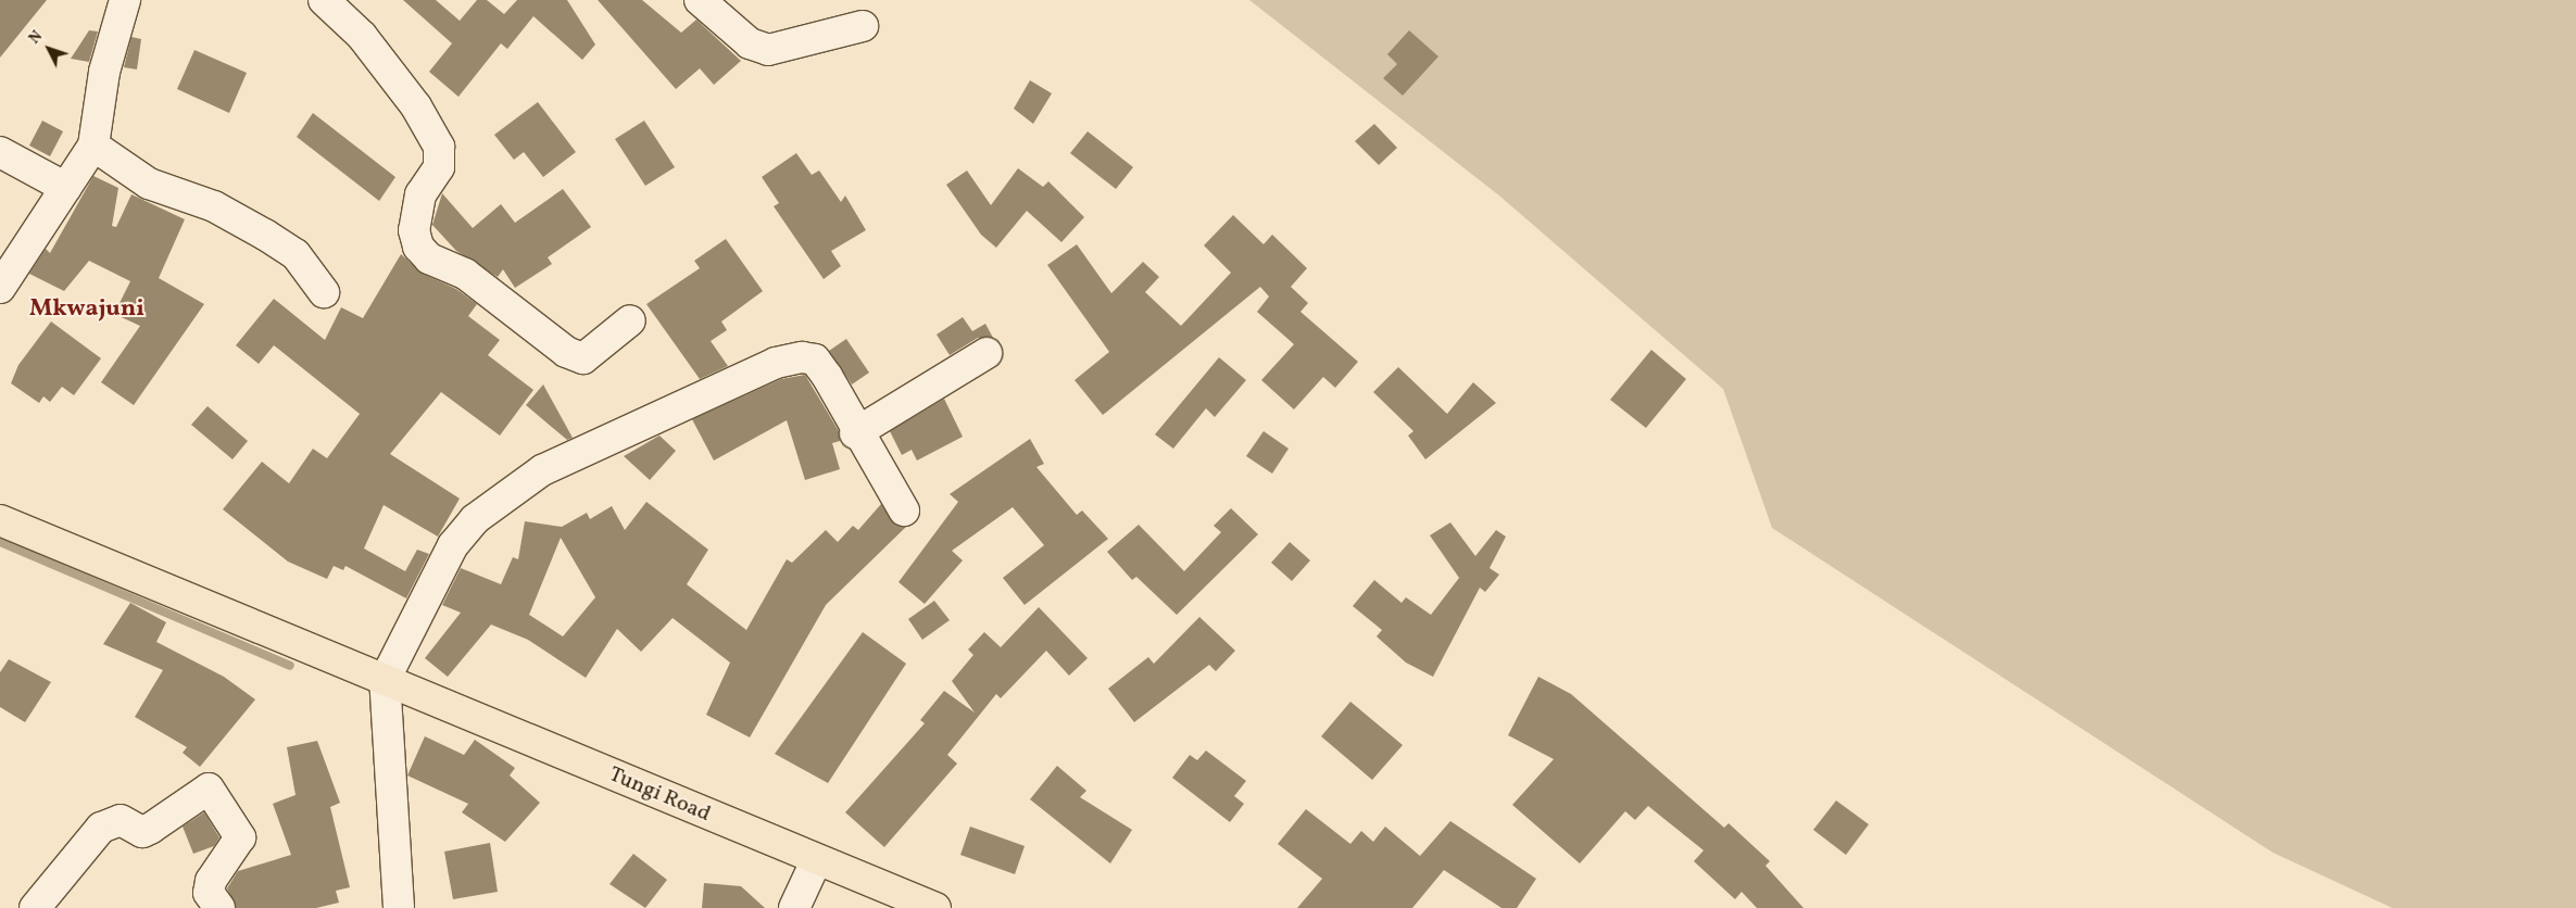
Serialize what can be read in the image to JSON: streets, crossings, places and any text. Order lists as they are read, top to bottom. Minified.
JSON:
{"streets":{"main road":["Tungi Road"]},"districts":["Mkwajuni"],"north":"top left"}
